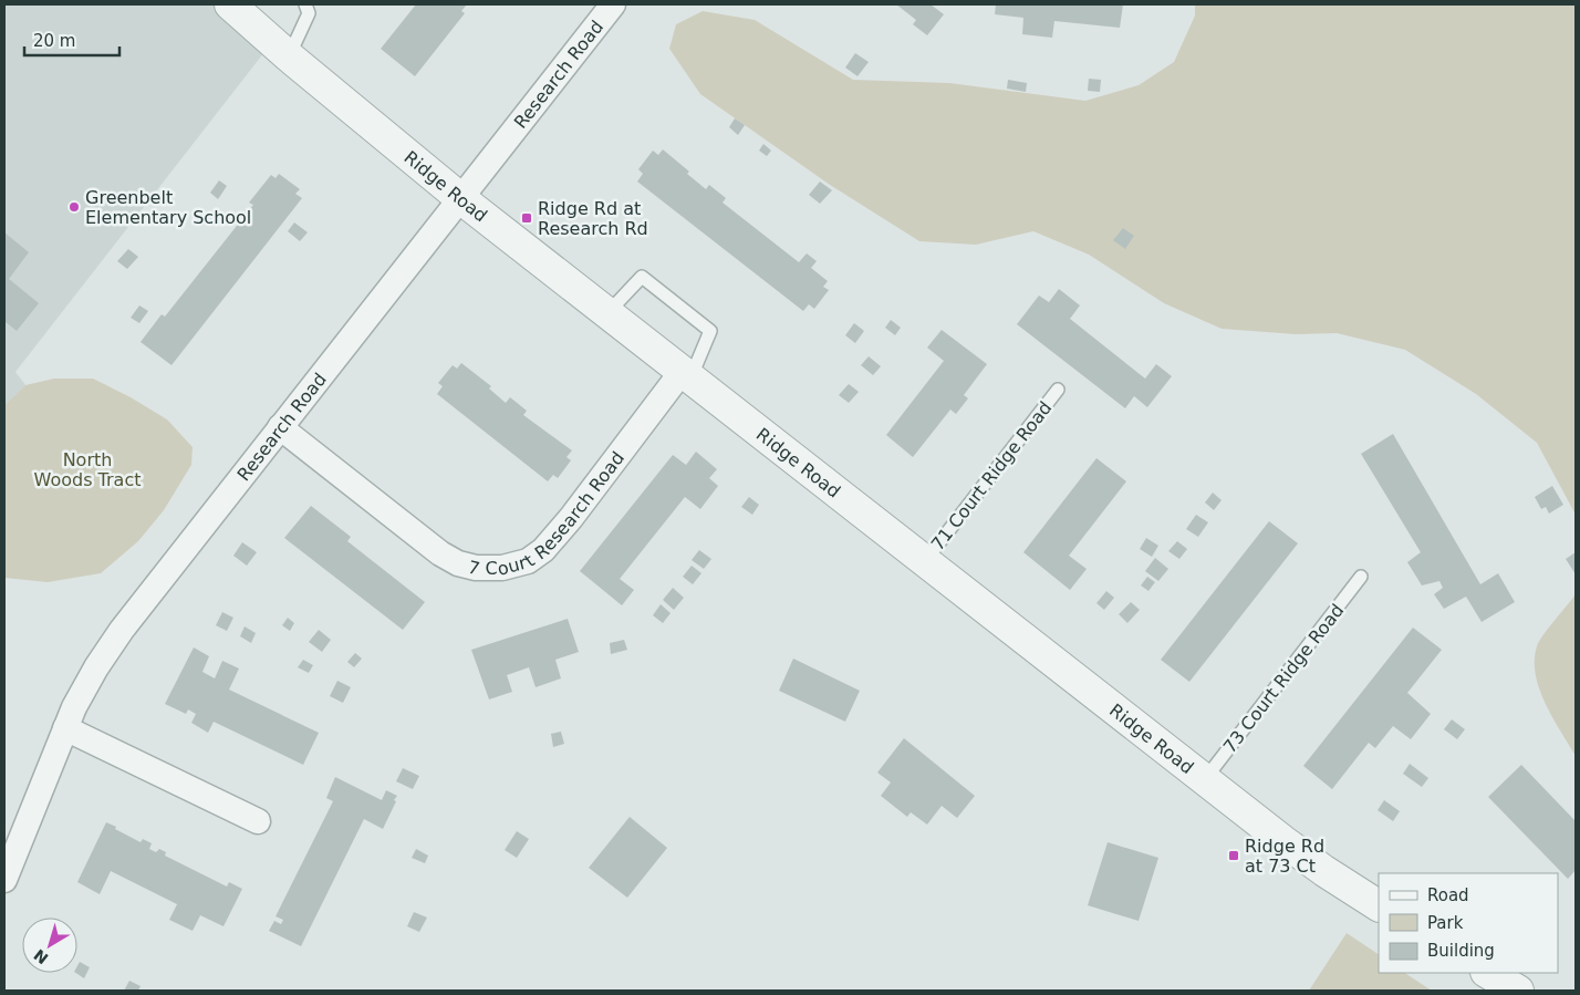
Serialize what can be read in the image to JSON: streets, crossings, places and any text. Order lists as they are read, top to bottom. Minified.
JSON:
{"streets":{"street":["Research Road","Ridge Road","7 Court Research Road"],"lane":["71 Court Ridge Road","73 Court Ridge Road"]},"crossings":[["Research Road","Ridge Road"],["Research Road","7 Court Research Road"],["Ridge Road","71 Court Ridge Road"],["Ridge Road","7 Court Research Road"],["Ridge Road","73 Court Ridge Road"]],"parks":["North Woods Tract"],"places":{"other":["Greenbelt Elementary School"],"transit":["Ridge Rd at Research Rd","Ridge Rd at 73 Ct"]},"legend":["Road","Park","Building"],"scale_bar":"20 m","north":"bottom left"}
